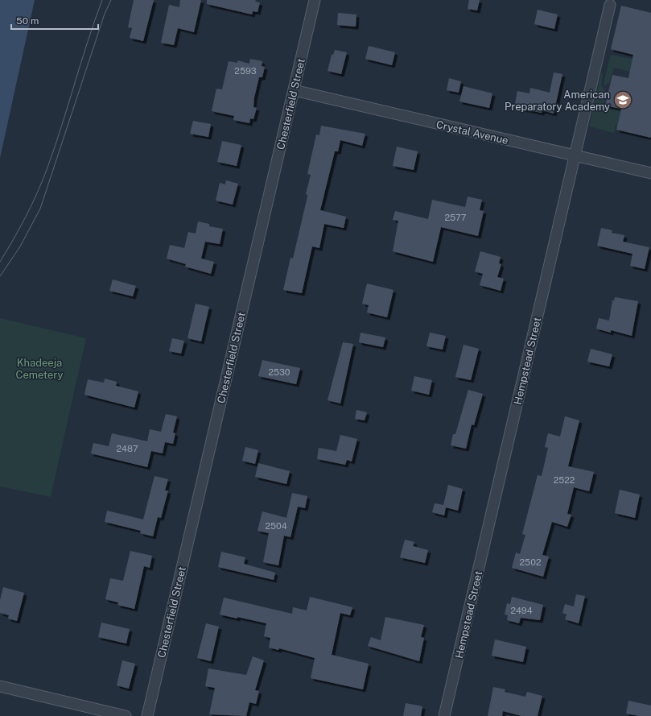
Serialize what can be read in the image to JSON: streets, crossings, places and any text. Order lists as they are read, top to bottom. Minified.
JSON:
{"streets":{"street":["Chesterfield Street","Crystal Avenue","Hempstead Street"]},"crossings":[["Chesterfield Street","Crystal Avenue"],["Crystal Avenue","Hempstead Street"]],"parks":["Khadeeja Cemetery"],"places":{"school or university":["American Preparatory Academy"]},"house_numbers":["2593","2577","2530","2487","2522","2504","2502","2494"],"scale_bar":"50 m"}
